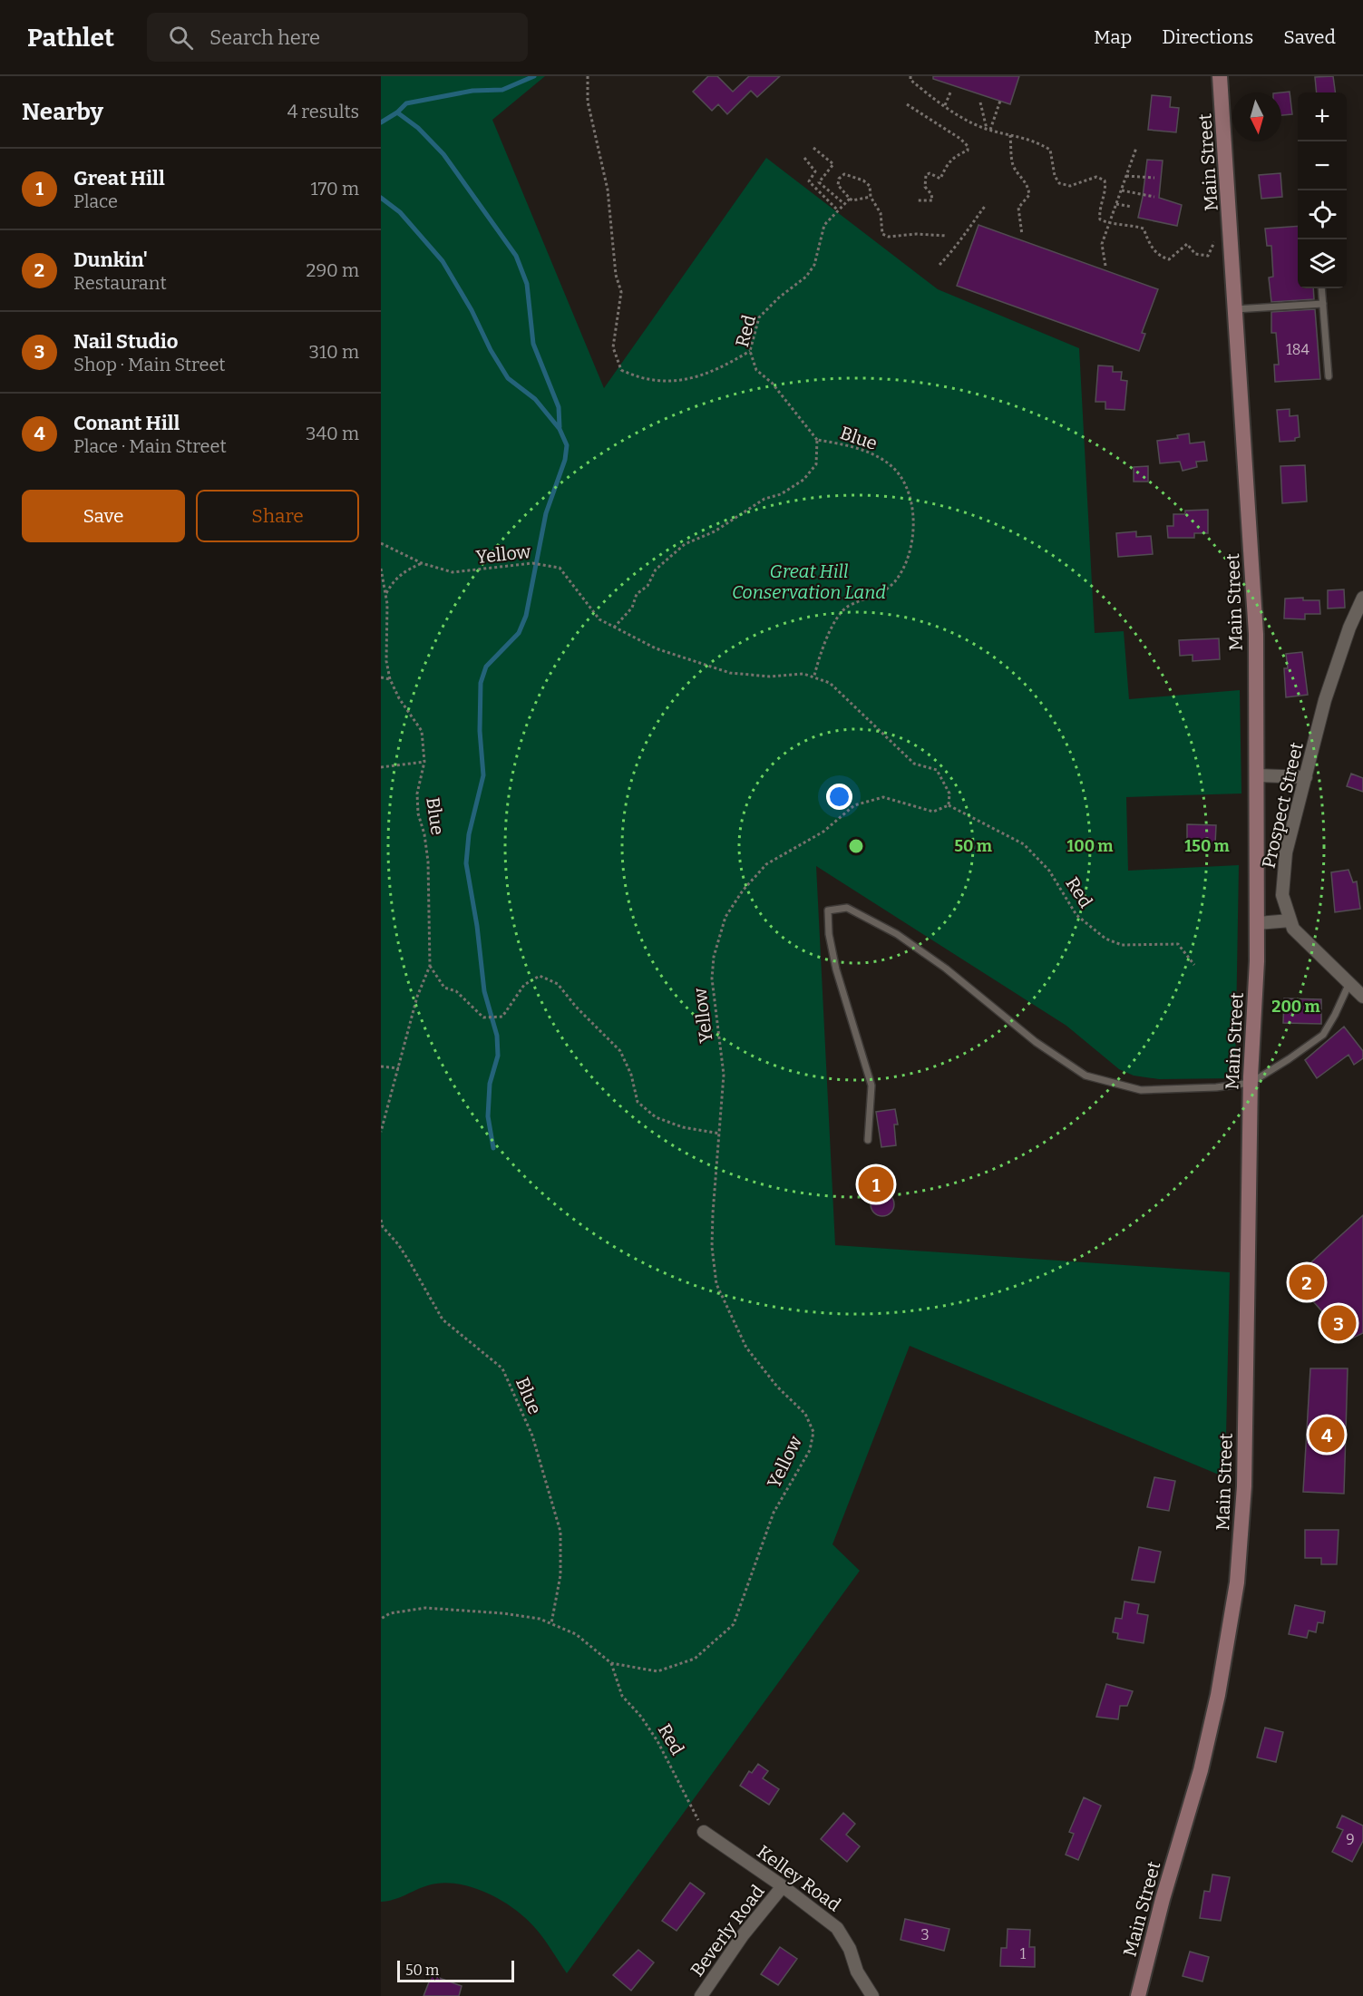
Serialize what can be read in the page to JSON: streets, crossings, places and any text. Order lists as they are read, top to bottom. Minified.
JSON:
{"streets":{"main road":["Main Street"],"street":["Prospect Street","Kelley Road","Beverly Road"],"path":["Red","Blue","Yellow"]},"crossings":[["Red","Blue"],["Red","Yellow"],["Red","Kelley Road"],["Blue","Yellow"],["Kelley Road","Beverly Road"]],"parks":["Great Hill Conservation Land"],"house_numbers":["184","9","3","1"],"scale_bar":"50 m","north":"bottom","page":{"header":"Pathlet","search":"Search here","nav":["Map","Directions","Saved"],"heading":["Nearby","4 results"],"map_buttons":["+","−"],"list":[{"mark":"1","name":"Great Hill","note":"Place","value":"170 m"},{"mark":"2","name":"Dunkin'","note":"Restaurant","value":"290 m"},{"mark":"3","name":"Nail Studio","note":"Shop · Main Street","value":"310 m"},{"mark":"4","name":"Conant Hill","note":"Place · Main Street","value":"340 m"}],"buttons":["Save","Share"],"pins":["1","2","3","4"],"scale":"50 m"},"rings":["50 m","100 m","150 m","200 m"]}
